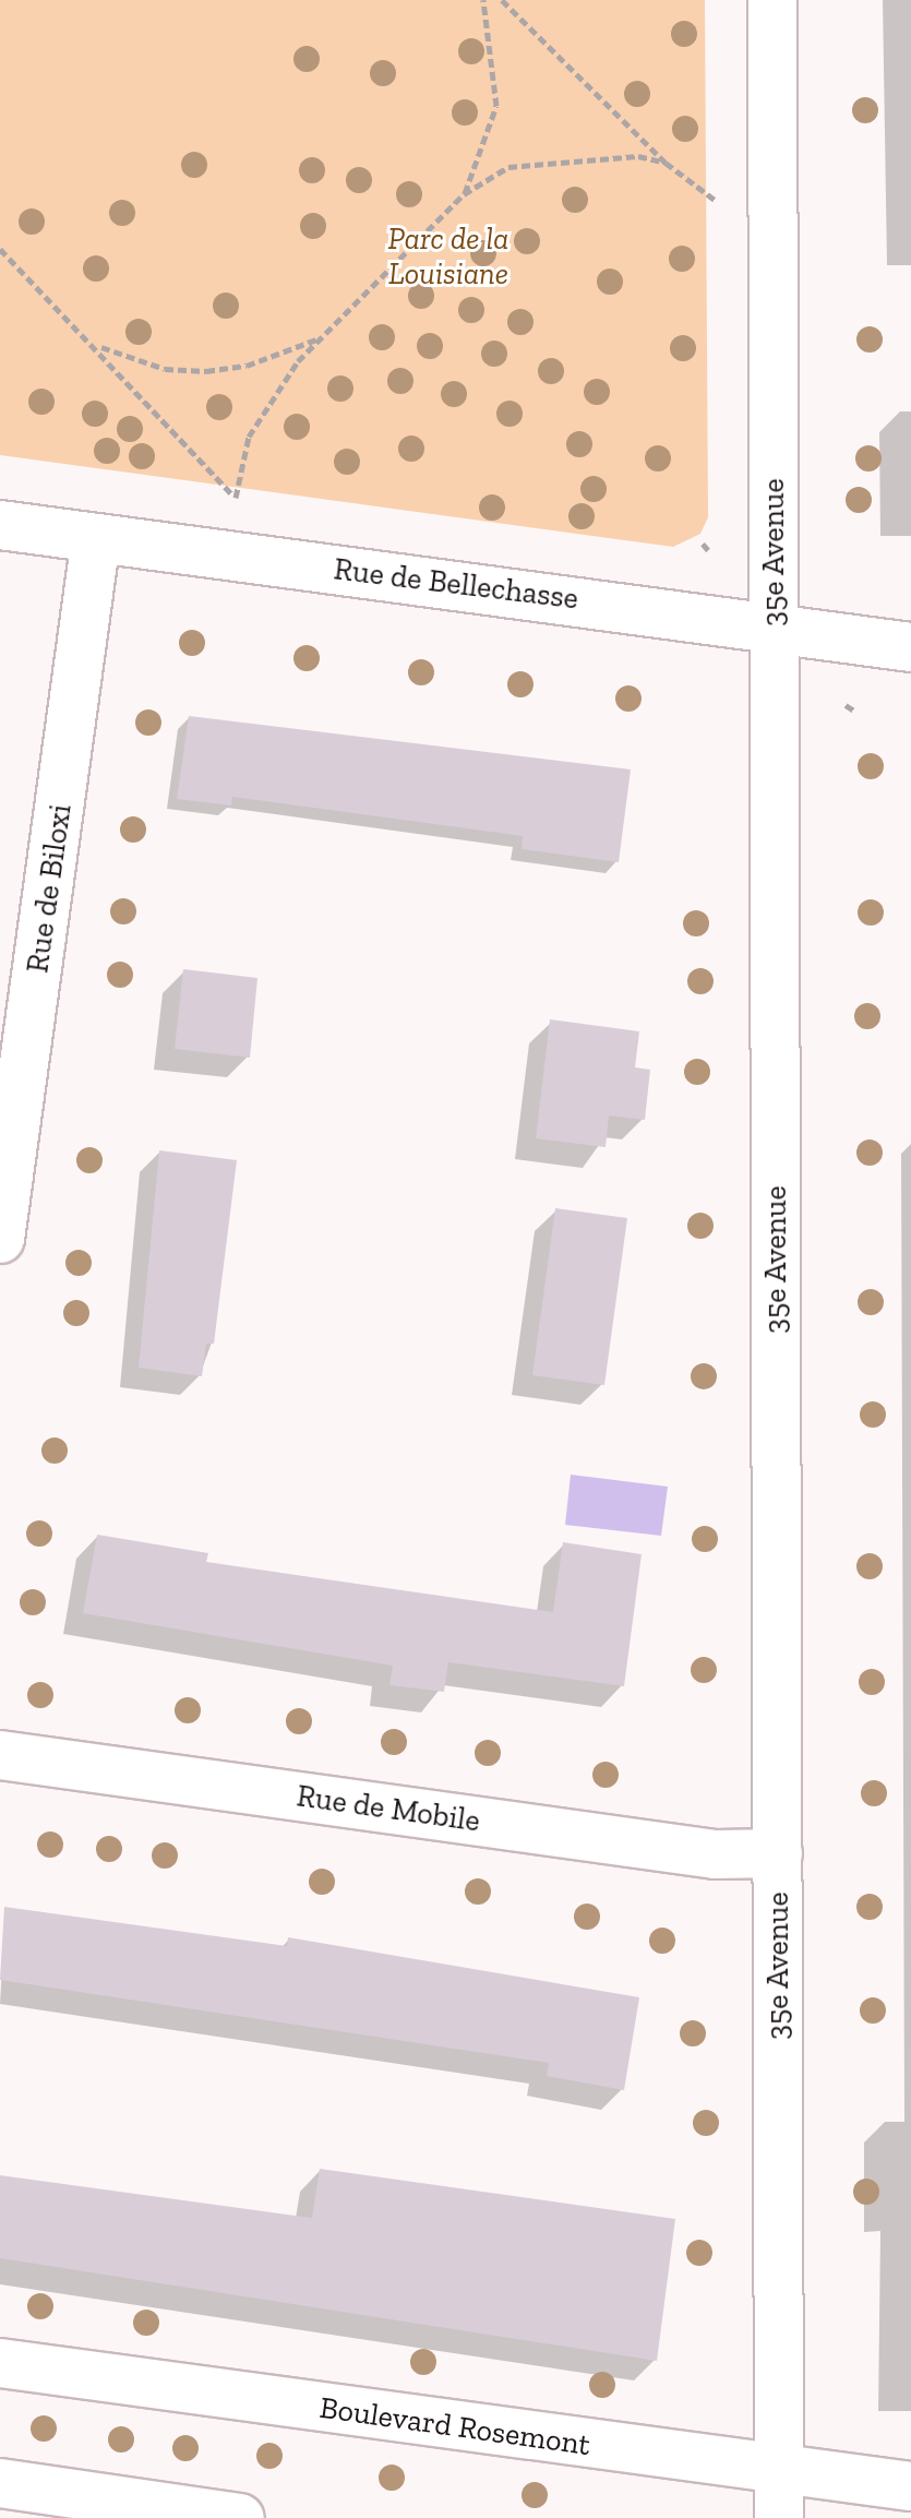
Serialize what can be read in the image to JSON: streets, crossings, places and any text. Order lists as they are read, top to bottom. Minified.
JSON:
{"streets":{"street":["35e Avenue","Rue de Bellechasse","Rue de Biloxi","Rue de Mobile","Boulevard Rosemont"]},"crossings":[["35e Avenue","Rue de Bellechasse"],["35e Avenue","Rue de Mobile"],["35e Avenue","Boulevard Rosemont"],["Rue de Bellechasse","Rue de Biloxi"]],"parks":["Parc de la Louisiane"]}
